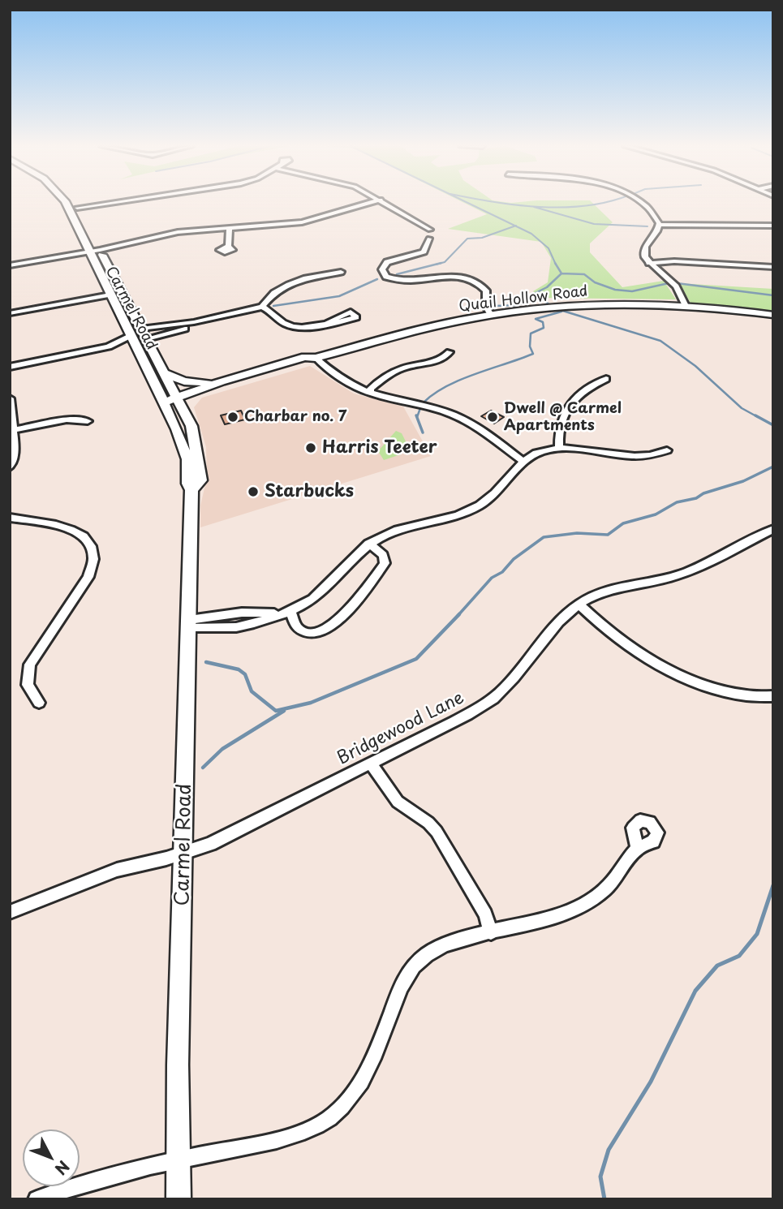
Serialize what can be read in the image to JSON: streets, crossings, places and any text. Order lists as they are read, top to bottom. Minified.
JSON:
{"streets":{"main road":["Quail Hollow Road","Carmel Road"],"street":["Bridgewood Lane"]},"crossings":[["Quail Hollow Road","Carmel Road"],["Carmel Road","Bridgewood Lane"]],"places":["Charbar no. 7","Dwell @ Carmel Apartments","Harris Teeter","Starbucks"],"north":"bottom right"}
